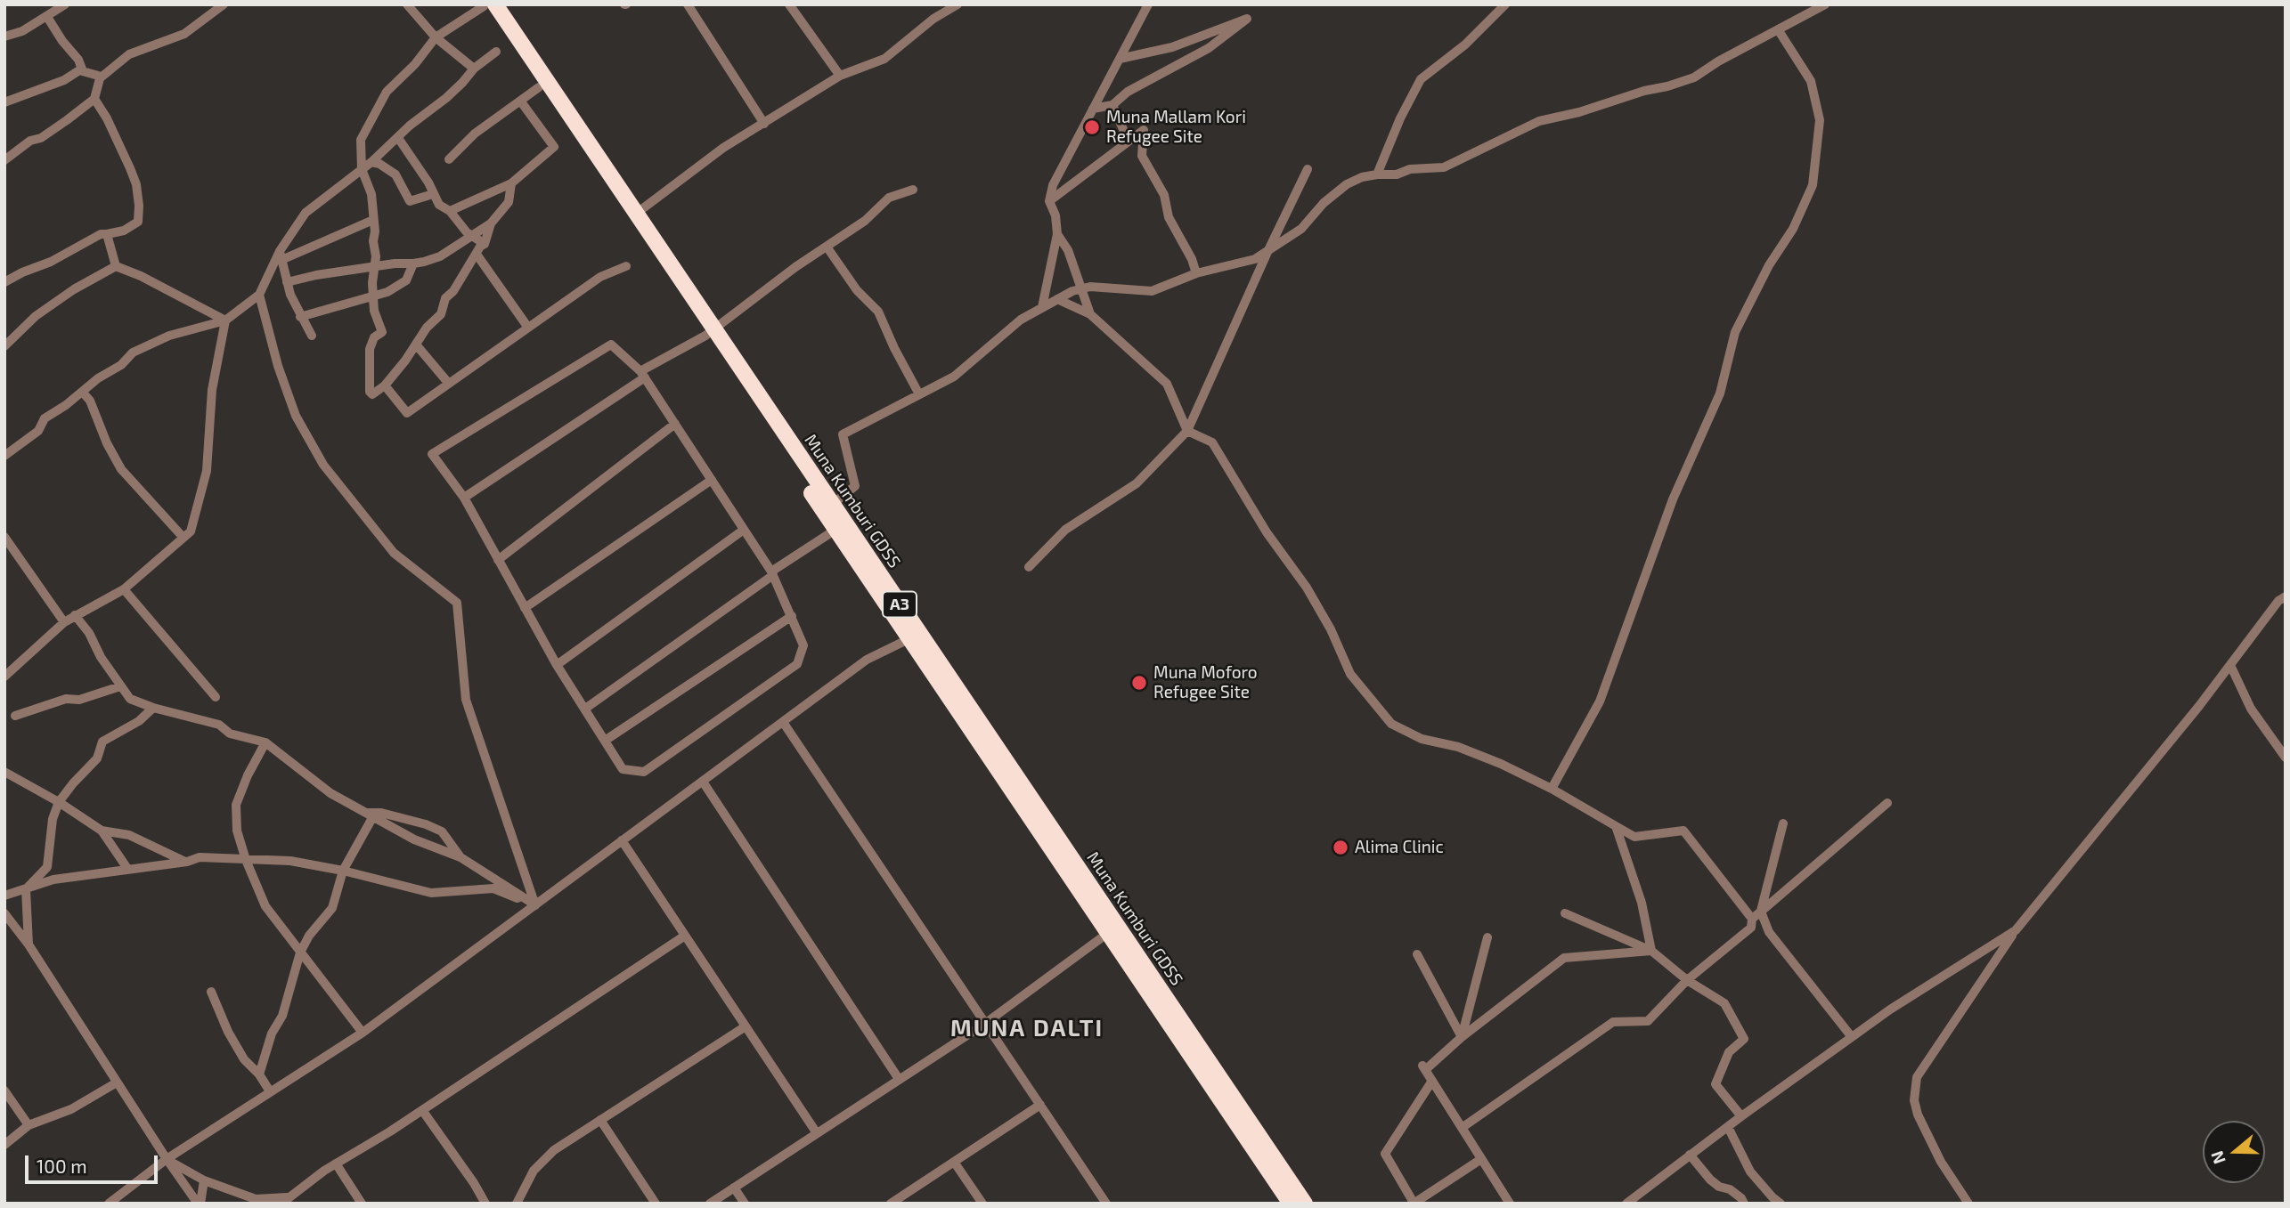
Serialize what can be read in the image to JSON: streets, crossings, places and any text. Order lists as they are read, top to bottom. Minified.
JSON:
{"streets":{"highway":["Muna Kumburi GDSS","A3"]},"districts":["MUNA DALTI"],"places":["Muna Mallam Kori Refugee Site","Muna Moforo Refugee Site","Alima Clinic"],"scale_bar":"100 m","north":"left"}
